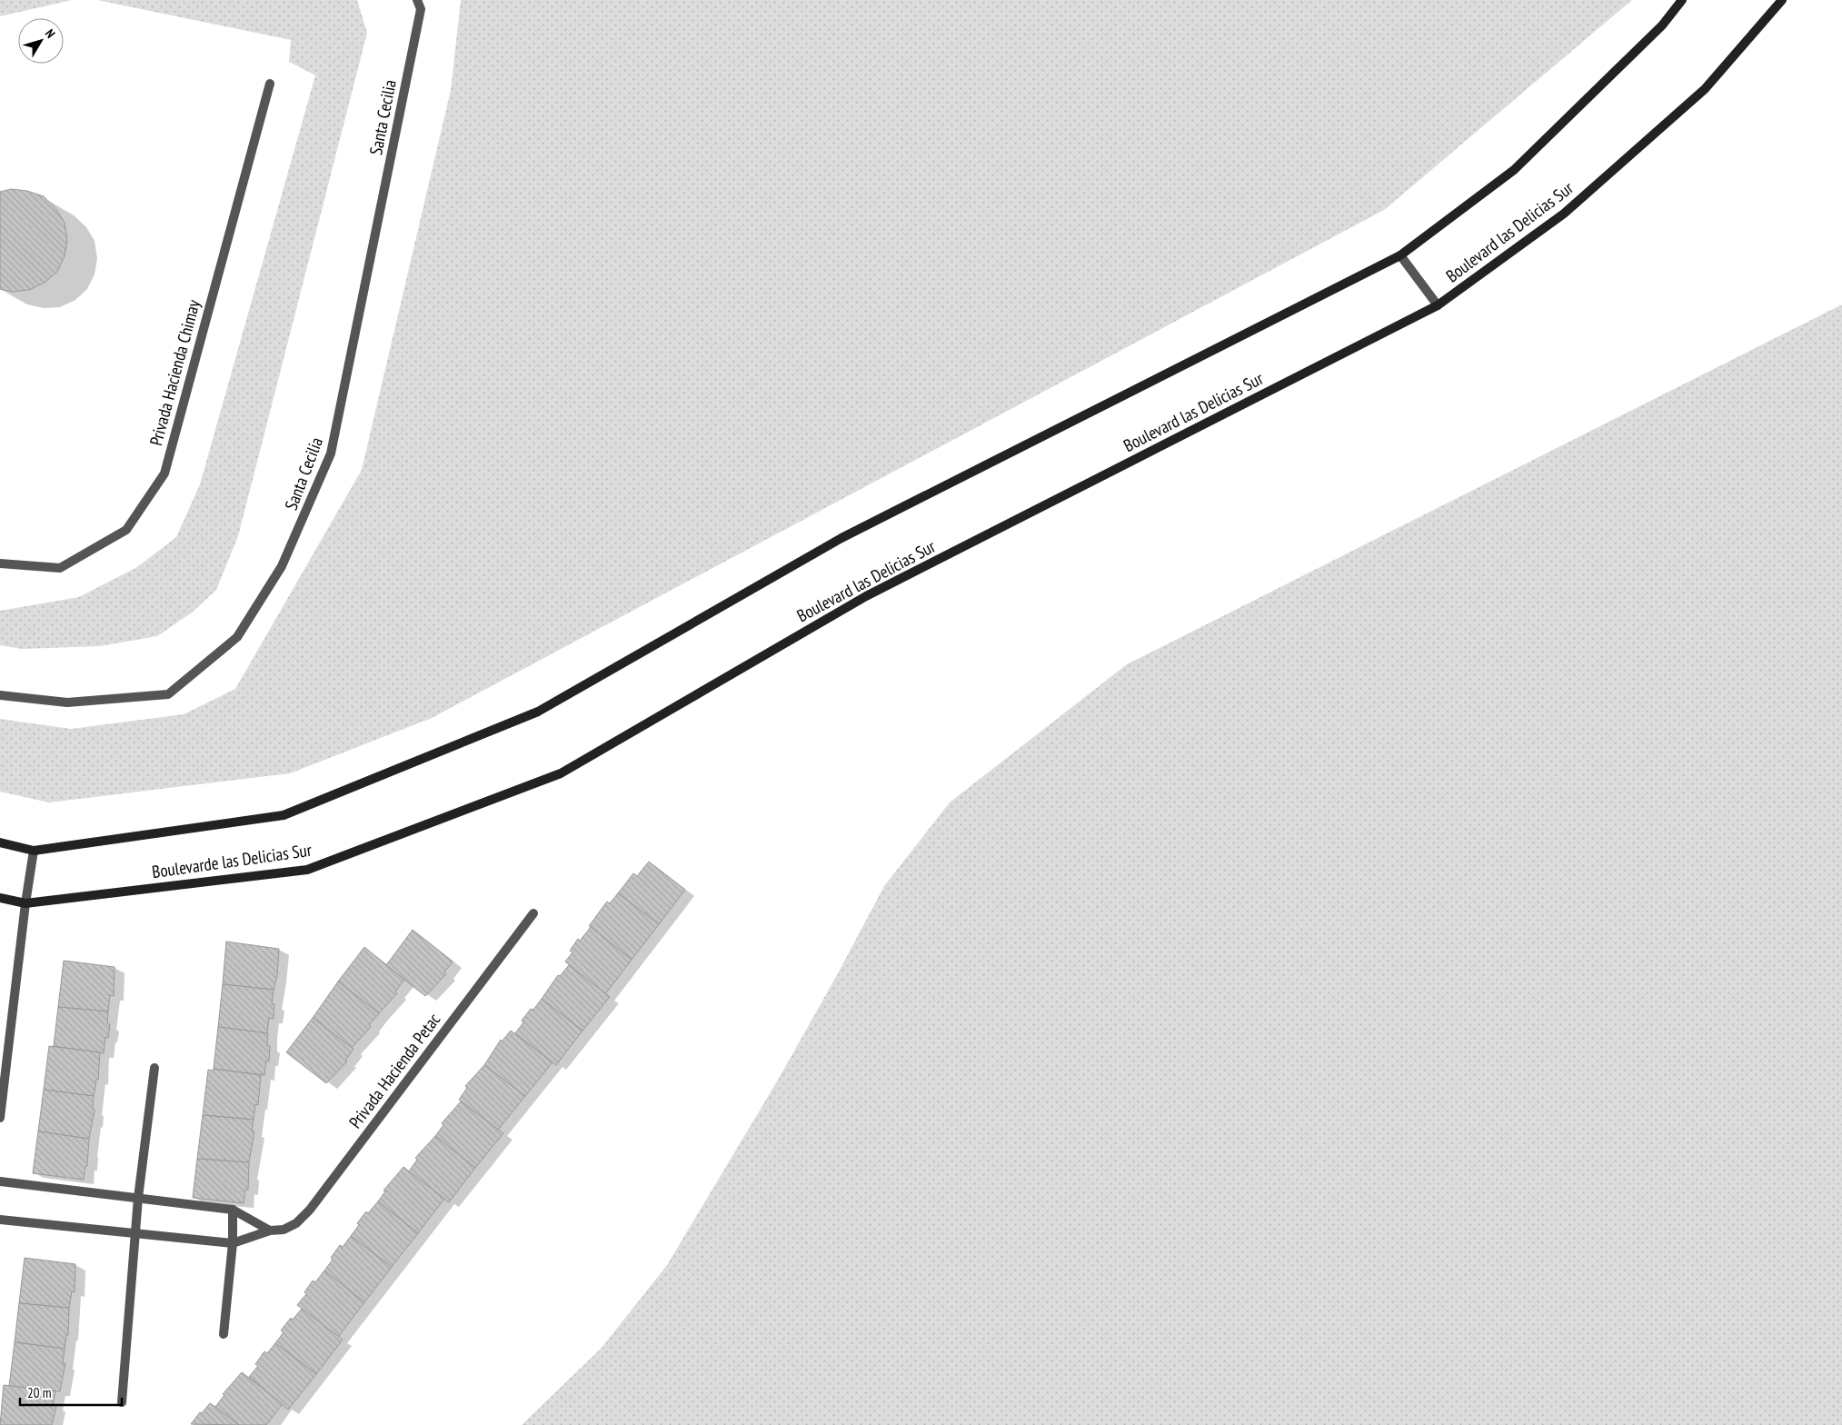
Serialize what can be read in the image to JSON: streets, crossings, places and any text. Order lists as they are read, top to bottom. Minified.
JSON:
{"streets":{"main road":["Boulevard las Delicias Sur","Boulevarde las Delicias Sur"],"street":["Santa Cecilia","Privada Hacienda Chimay","Privada Hacienda Petac"]},"crossings":[["Boulevard las Delicias Sur","Boulevarde las Delicias Sur"]],"scale_bar":"20 m","north":"top right"}
